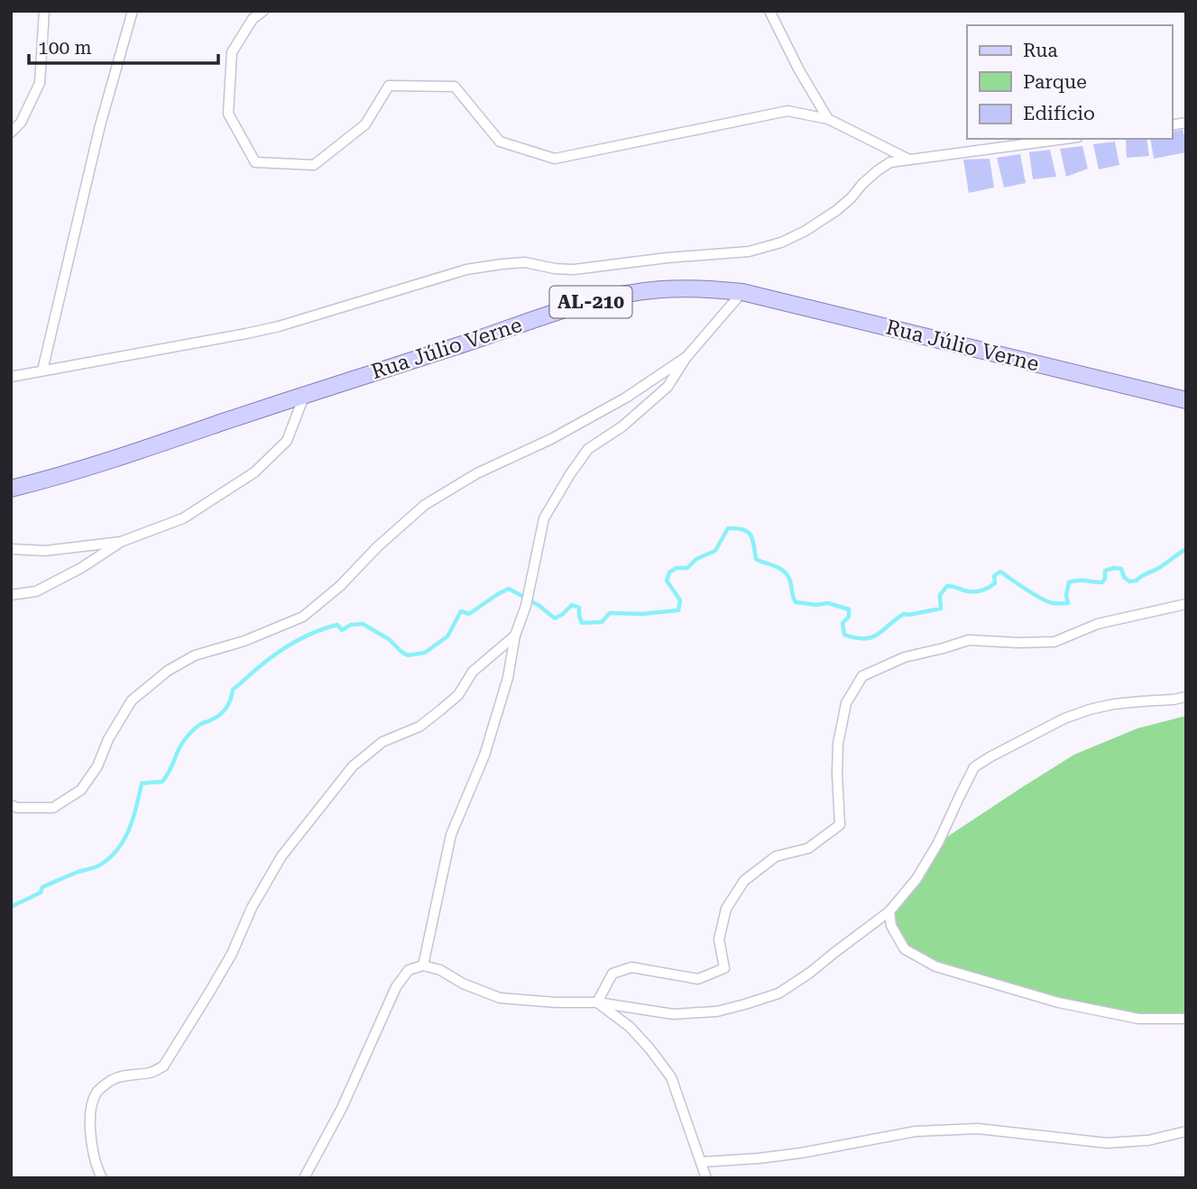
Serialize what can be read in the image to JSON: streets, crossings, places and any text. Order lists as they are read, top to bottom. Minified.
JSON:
{"streets":{"main road":["AL-210","Rua Júlio Verne"]},"legend":["Rua","Parque","Edifício"],"scale_bar":"100 m"}
